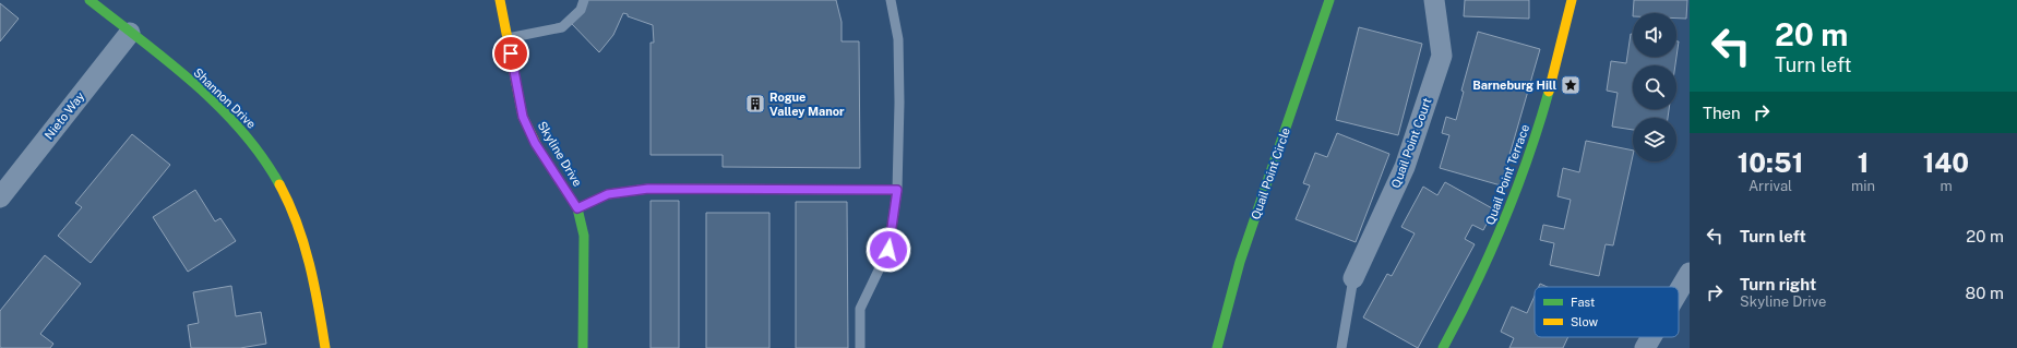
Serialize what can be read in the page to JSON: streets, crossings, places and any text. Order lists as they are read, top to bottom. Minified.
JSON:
{"streets":{"street":["Shannon Drive","Nieto Way","Quail Point Court","Skyline Drive","Quail Point Circle","Quail Point Terrace"]},"crossings":[["Shannon Drive","Nieto Way"]],"places":{"place":["Barneburg Hill"],"building":["Rogue Valley Manor"]},"legend":["Fast","Slow"],"page":{"turn":["20 m","Turn left"],"then":"Then","eta":["10:51","Arrival","1","min","140","m"],"list":[{"name":"Turn left","value":"20 m"},{"name":"Turn right","note":"Skyline Drive","value":"80 m"}]}}
